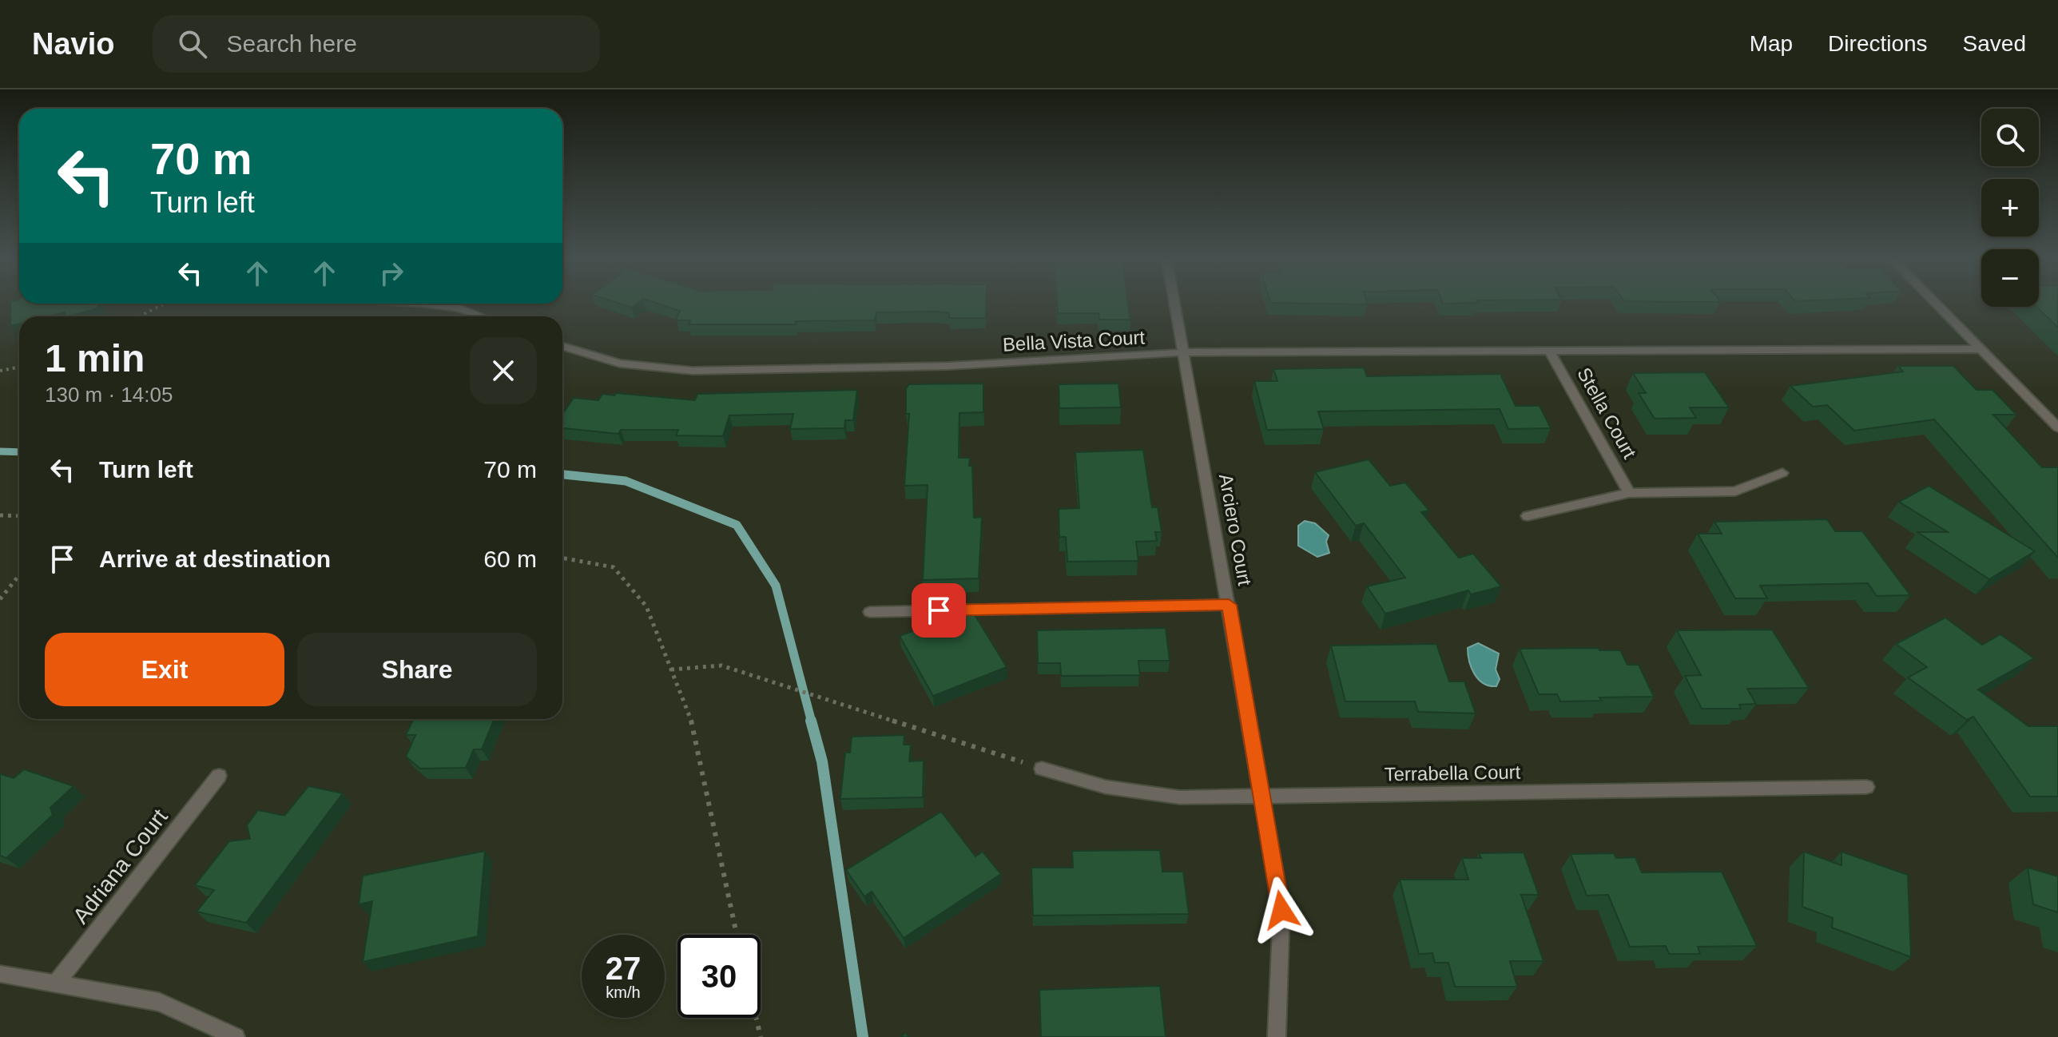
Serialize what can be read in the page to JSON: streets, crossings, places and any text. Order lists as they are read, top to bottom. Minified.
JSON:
{"streets":{"street":["Bella Vista Court","Stella Court","Arciero Court","Terrabella Court","Adriana Court"]},"crossings":[["Bella Vista Court","Stella Court"],["Bella Vista Court","Arciero Court"],["Arciero Court","Terrabella Court"]],"page":{"header":"Navio","search":"Search here","nav":["Map","Directions","Saved"],"map_buttons":["+","−"],"turn":["70 m","Turn left"],"heading":["1 min","130 m · 14:05"],"list":[{"name":"Turn left","value":"70 m"},{"name":"Arrive at destination","value":"60 m"}],"buttons":["Exit","Share"],"speed":"27 km/h","limit":"30"}}
